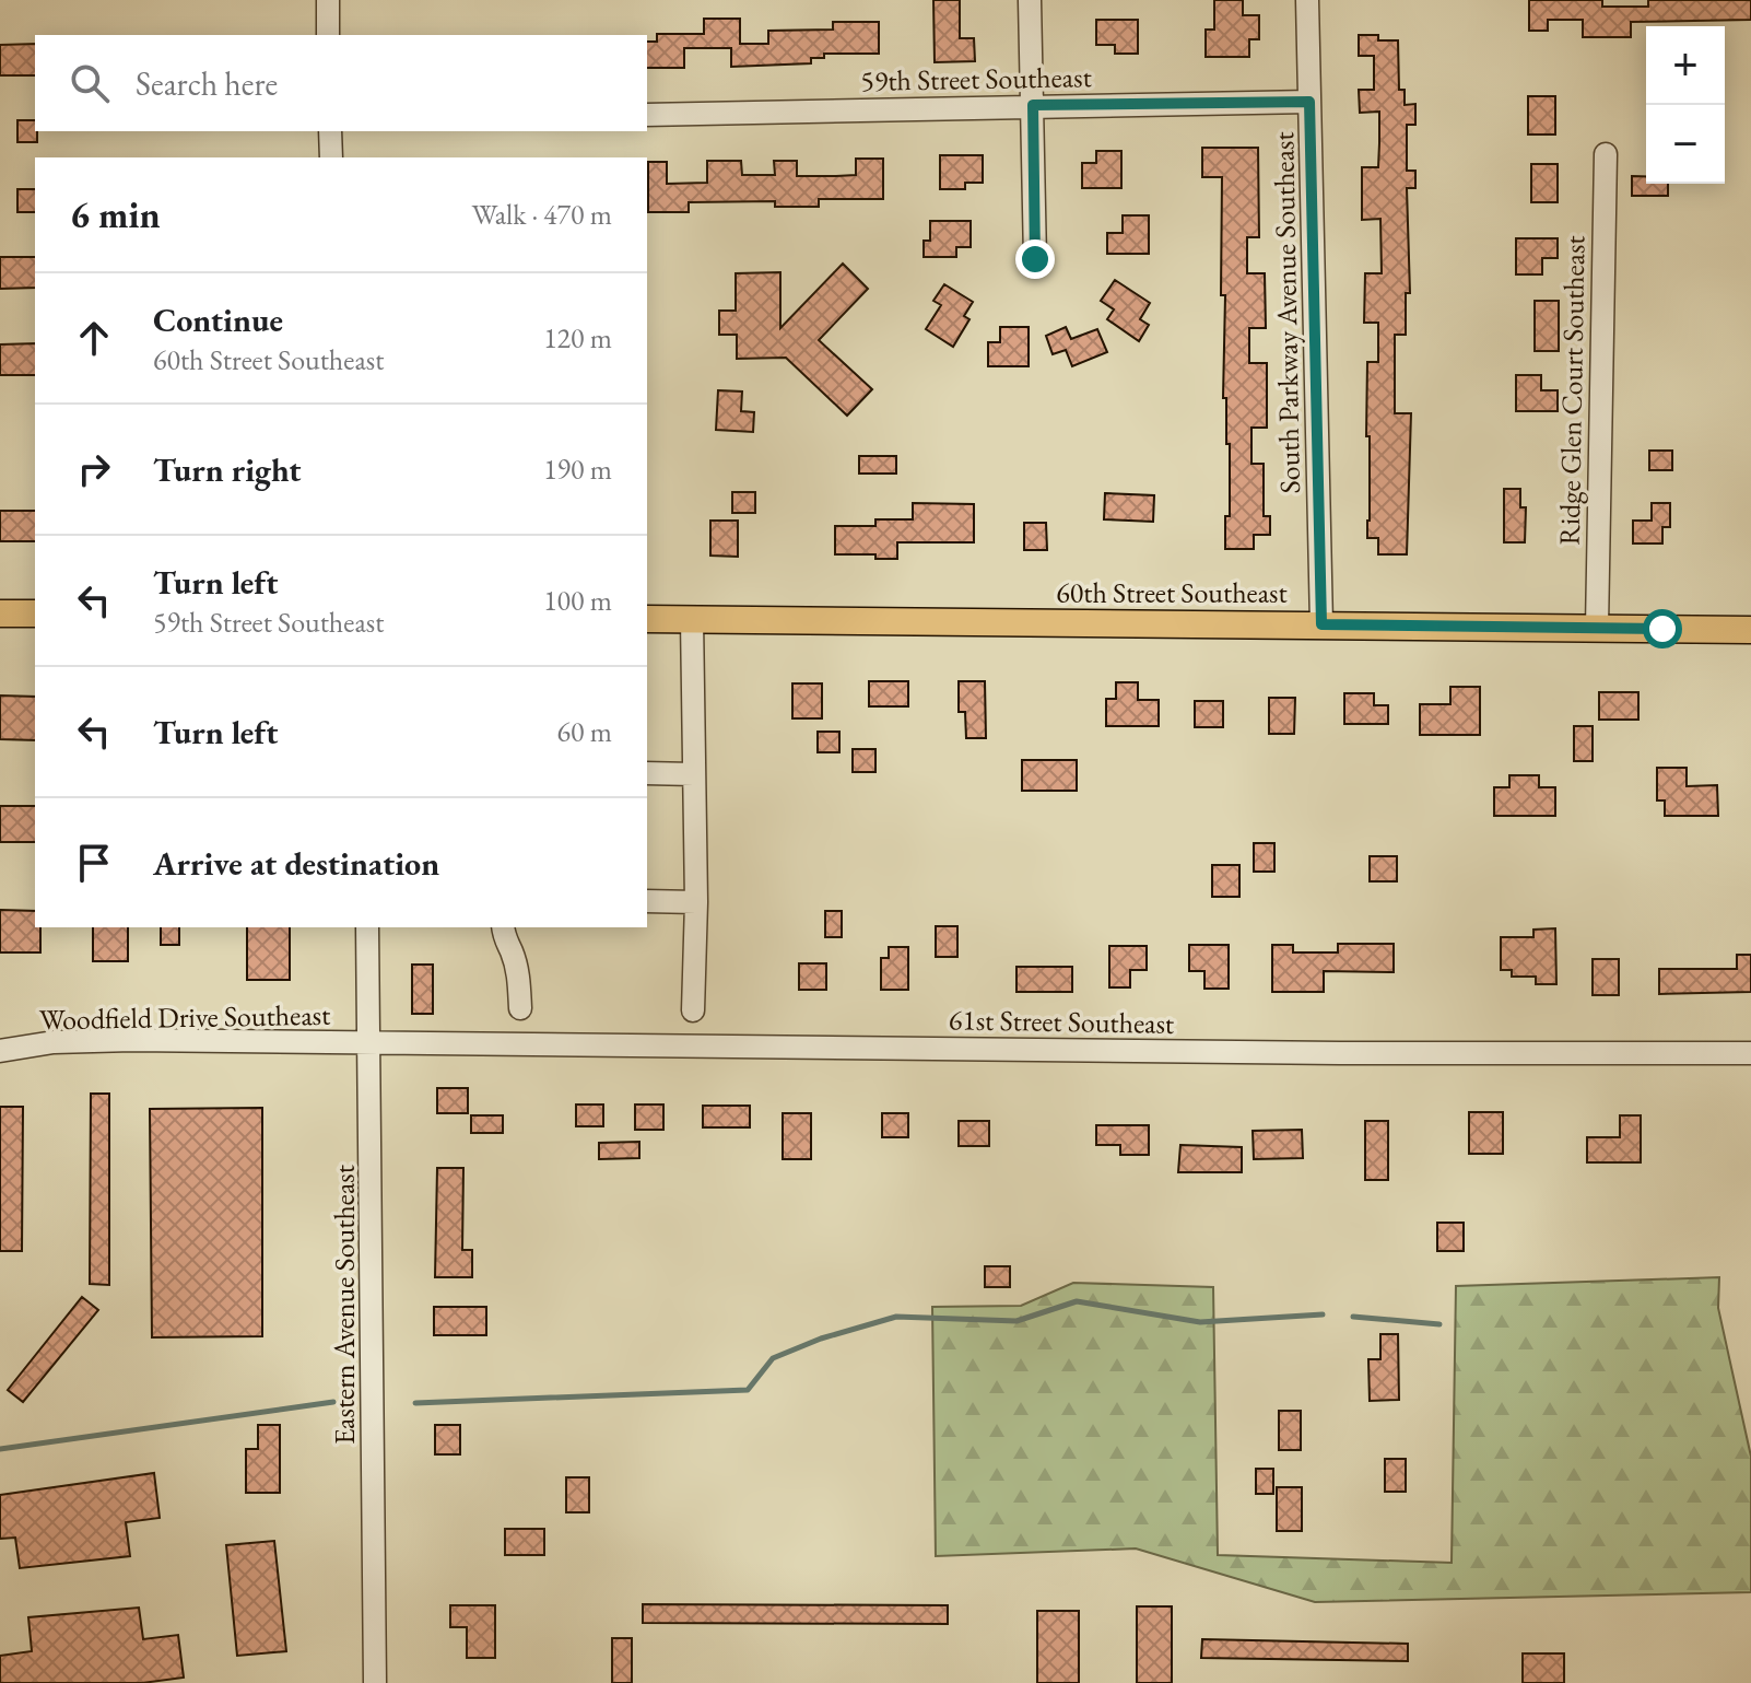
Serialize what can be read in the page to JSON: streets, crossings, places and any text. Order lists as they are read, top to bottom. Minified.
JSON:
{"streets":{"main road":["60th Street Southeast"],"street":["59th Street Southeast","South Parkway Avenue Southeast","Ridge Glen Court Southeast","Woodfield Drive Southeast","61st Street Southeast","Eastern Avenue Southeast"]},"crossings":[["59th Street Southeast","South Parkway Avenue Southeast"],["South Parkway Avenue Southeast","60th Street Southeast"],["Ridge Glen Court Southeast","60th Street Southeast"],["Woodfield Drive Southeast","61st Street Southeast"],["Woodfield Drive Southeast","Eastern Avenue Southeast"],["61st Street Southeast","Eastern Avenue Southeast"]],"page":{"map_buttons":["+","−"],"search":"Search here","heading":["6 min","Walk · 470 m"],"list":[["Continue","60th Street Southeast","120 m"],["Turn right","190 m"],["Turn left","59th Street Southeast","100 m"],["Turn left","60 m"],"Arrive at destination"]}}
